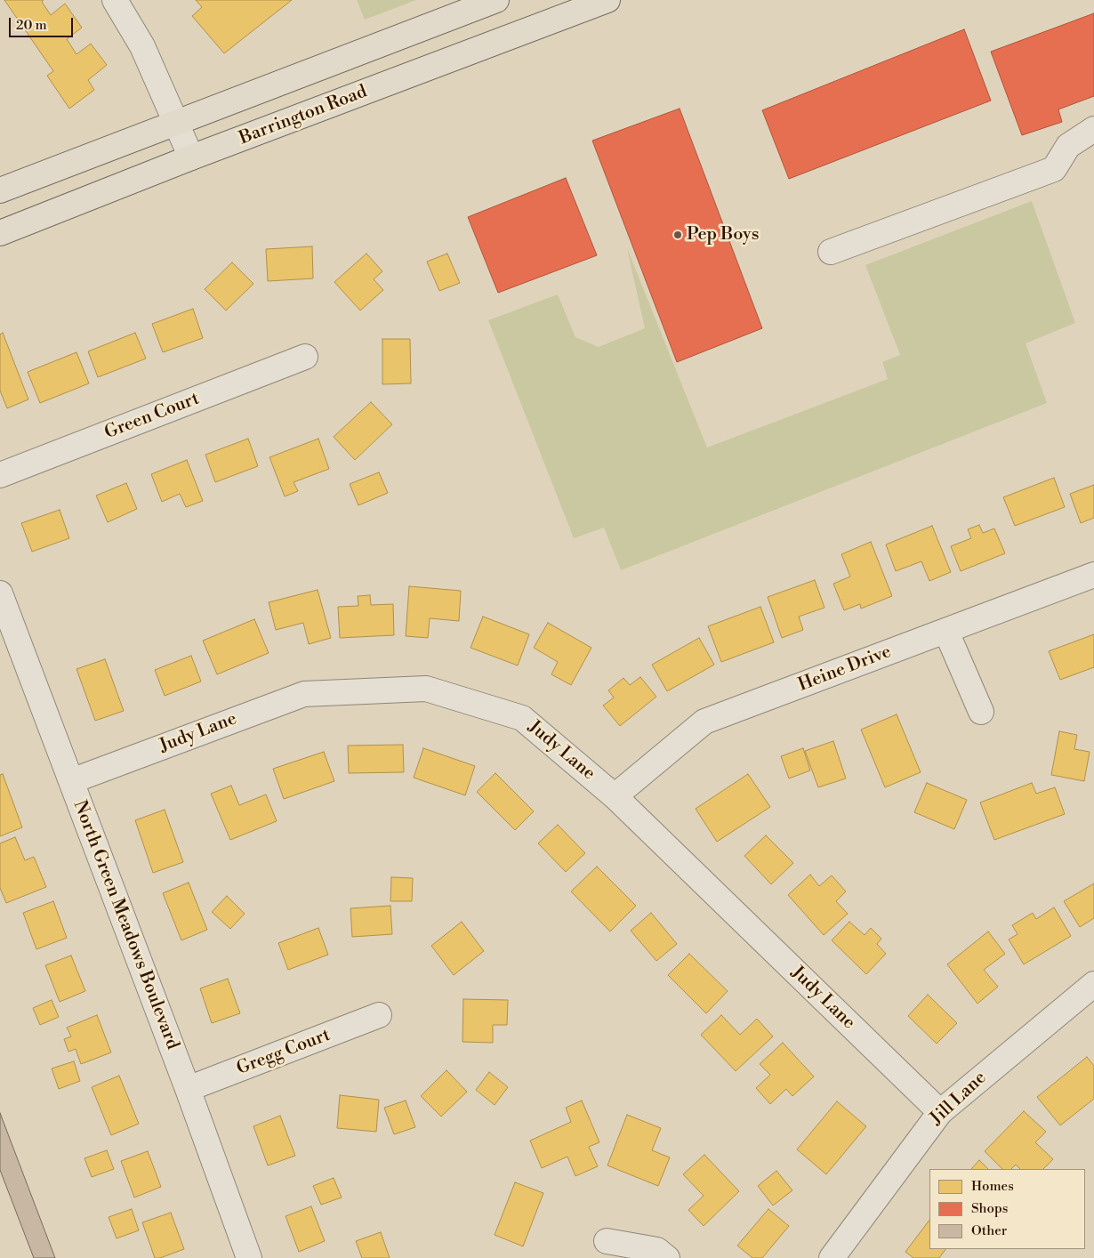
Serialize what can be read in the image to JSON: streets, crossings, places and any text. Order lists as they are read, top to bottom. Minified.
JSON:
{"streets":{"main road":["Barrington Road"],"street":["Green Court","Heine Drive","Judy Lane","North Green Meadows Boulevard","Gregg Court","Jill Lane"]},"crossings":[["Heine Drive","Judy Lane"],["Judy Lane","North Green Meadows Boulevard"],["Judy Lane","Jill Lane"],["North Green Meadows Boulevard","Gregg Court"]],"places":["Pep Boys"],"legend":["Homes","Shops","Other"],"scale_bar":"20 m"}
